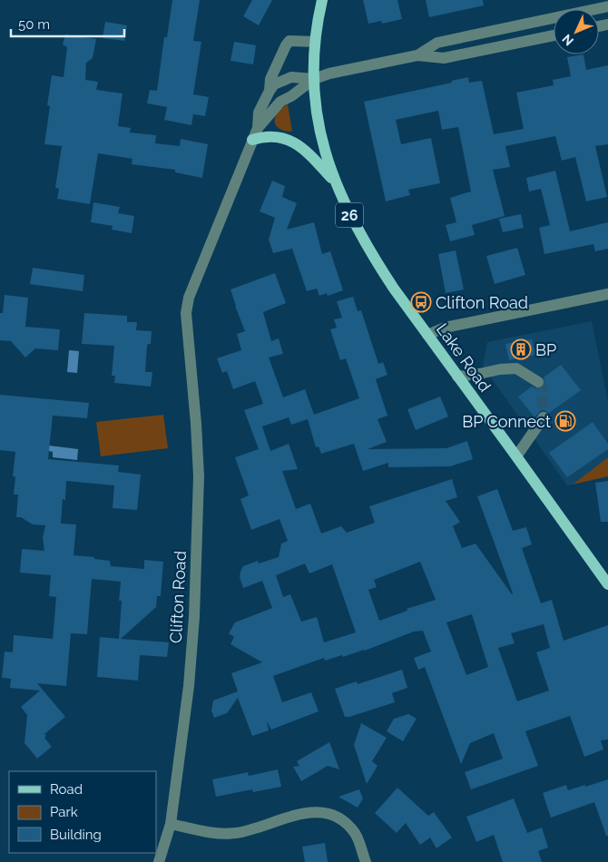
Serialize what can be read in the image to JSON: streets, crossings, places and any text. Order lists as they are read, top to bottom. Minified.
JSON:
{"streets":{"main road":["26","Lake Road"],"street":["Clifton Road"]},"crossings":[["Lake Road","Clifton Road"]],"places":{"bus stop":["Clifton Road"],"building":["BP"],"fuel station":["BP Connect"]},"legend":["Road","Park","Building"],"scale_bar":"50 m","north":"bottom left"}
